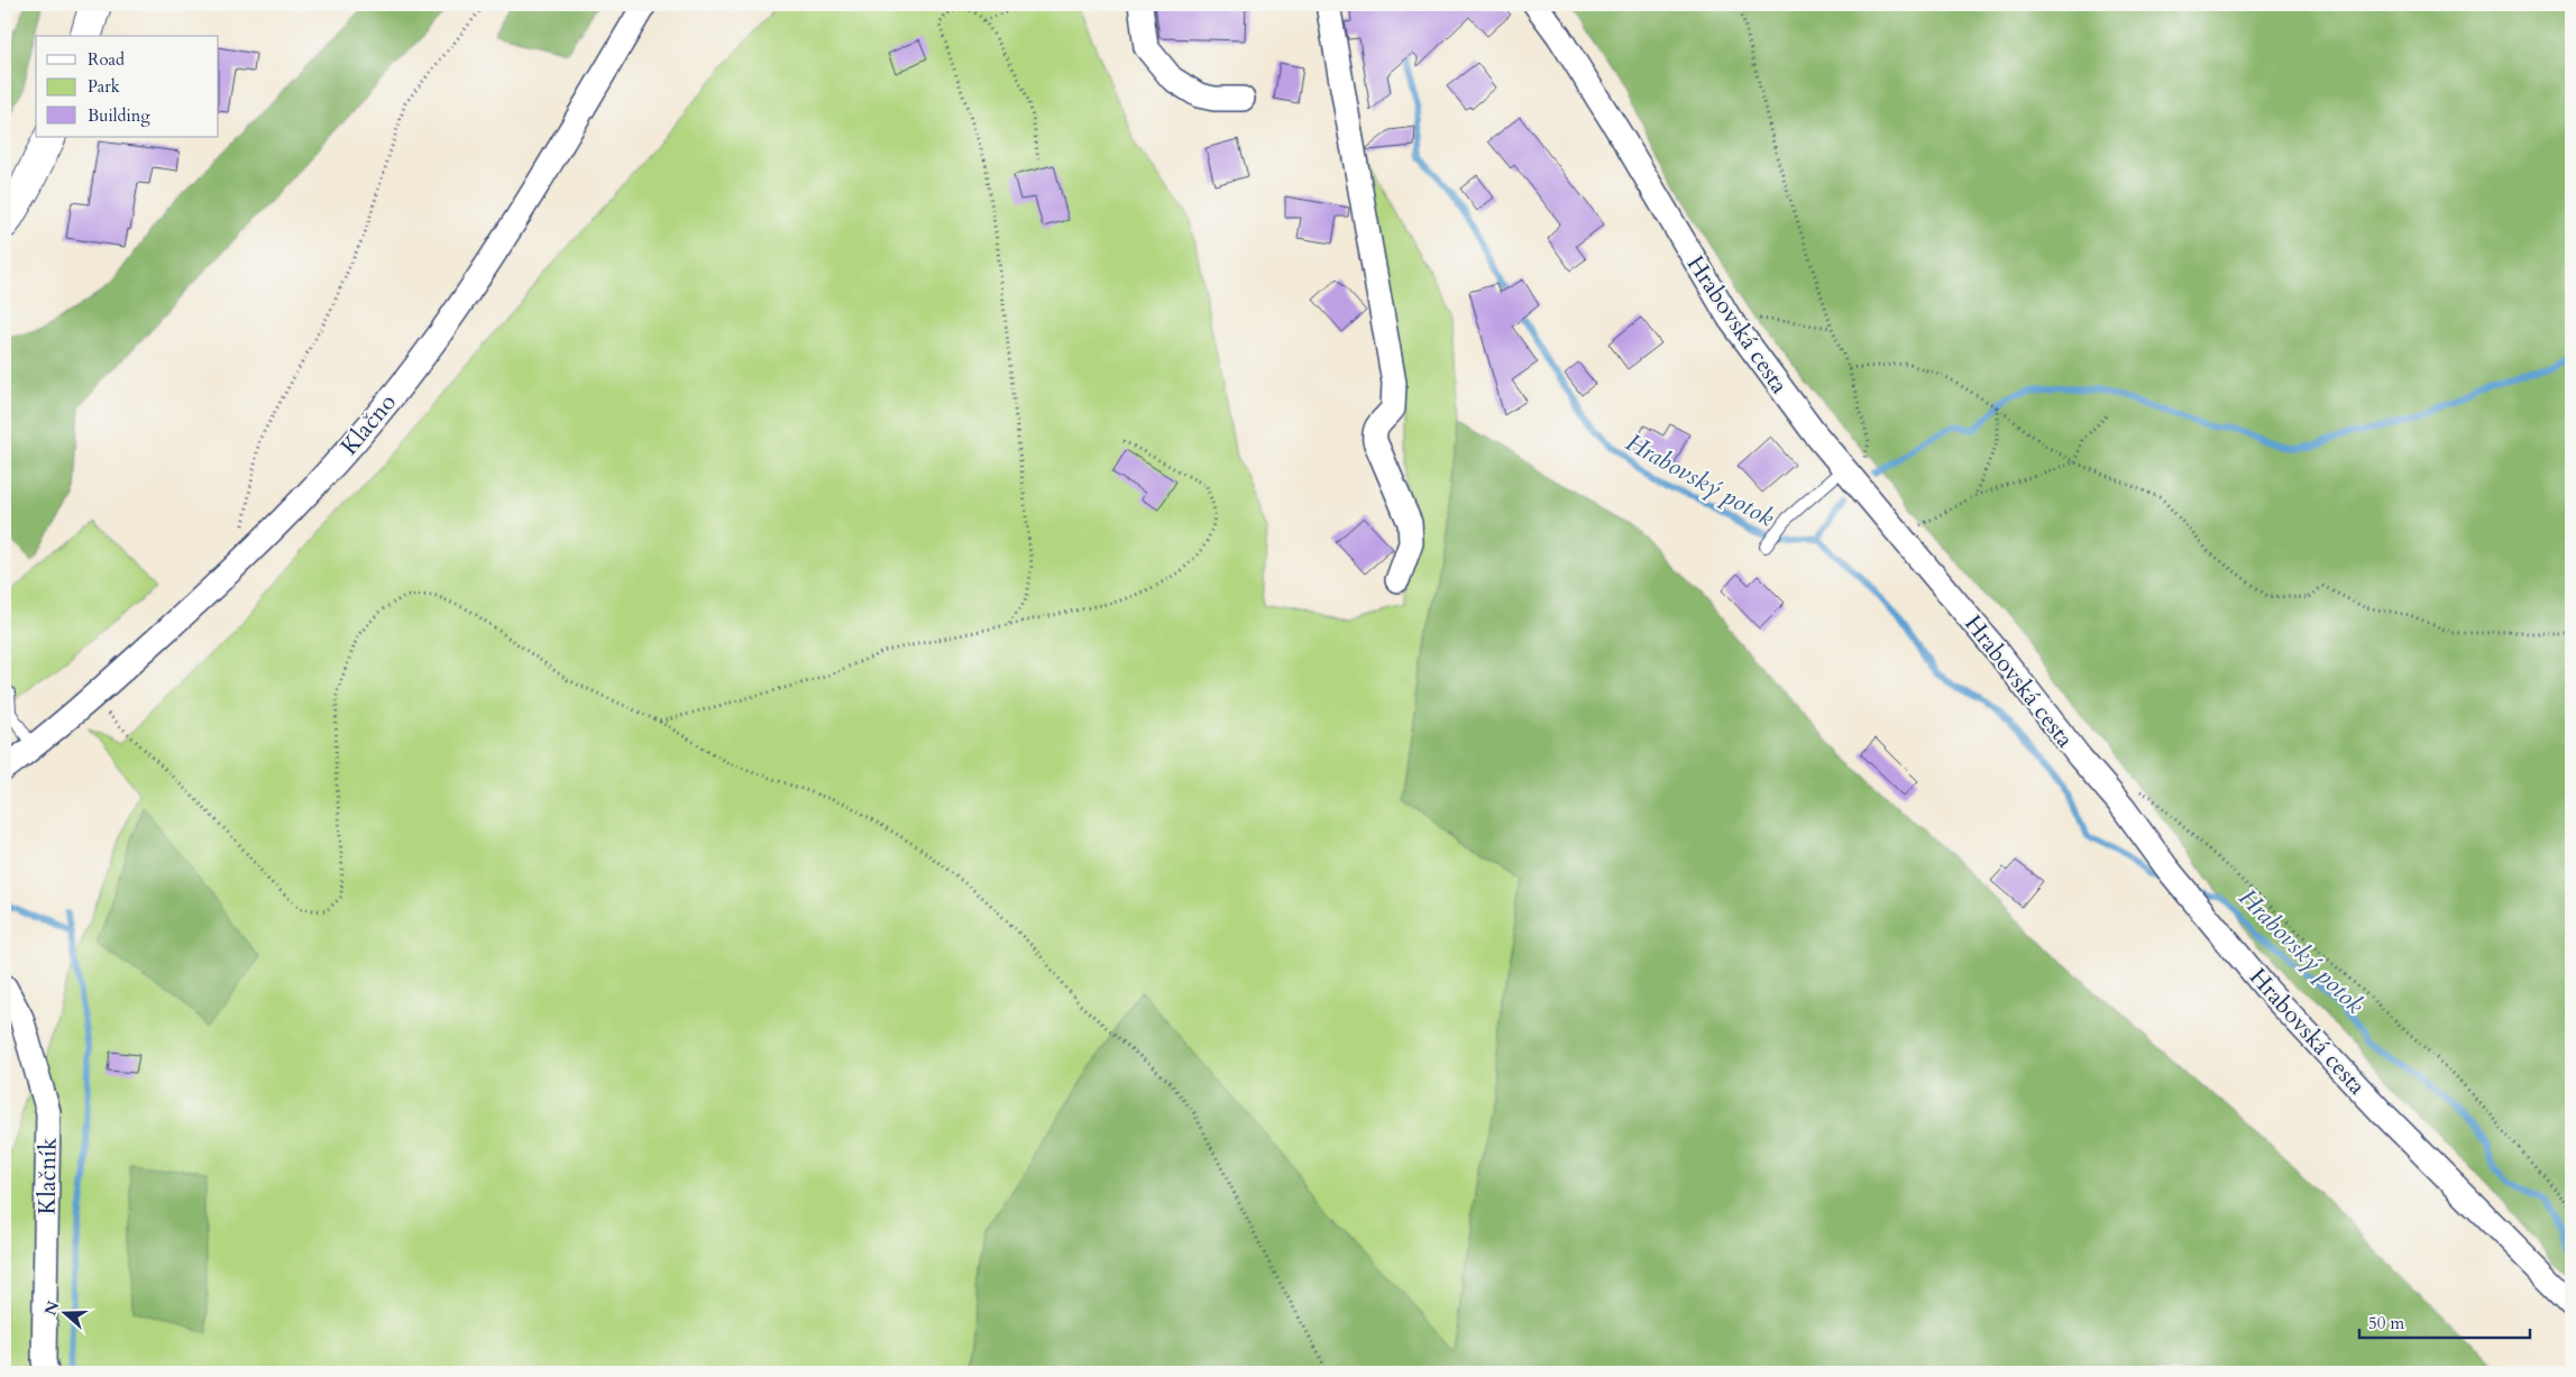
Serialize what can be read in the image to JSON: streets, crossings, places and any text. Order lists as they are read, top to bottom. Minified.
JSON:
{"streets":{"street":["Hrabovská cesta","Klačno","Klačník"]},"water":["Hrabovský potok"],"legend":["Road","Park","Building"],"scale_bar":"50 m","north":"left"}
